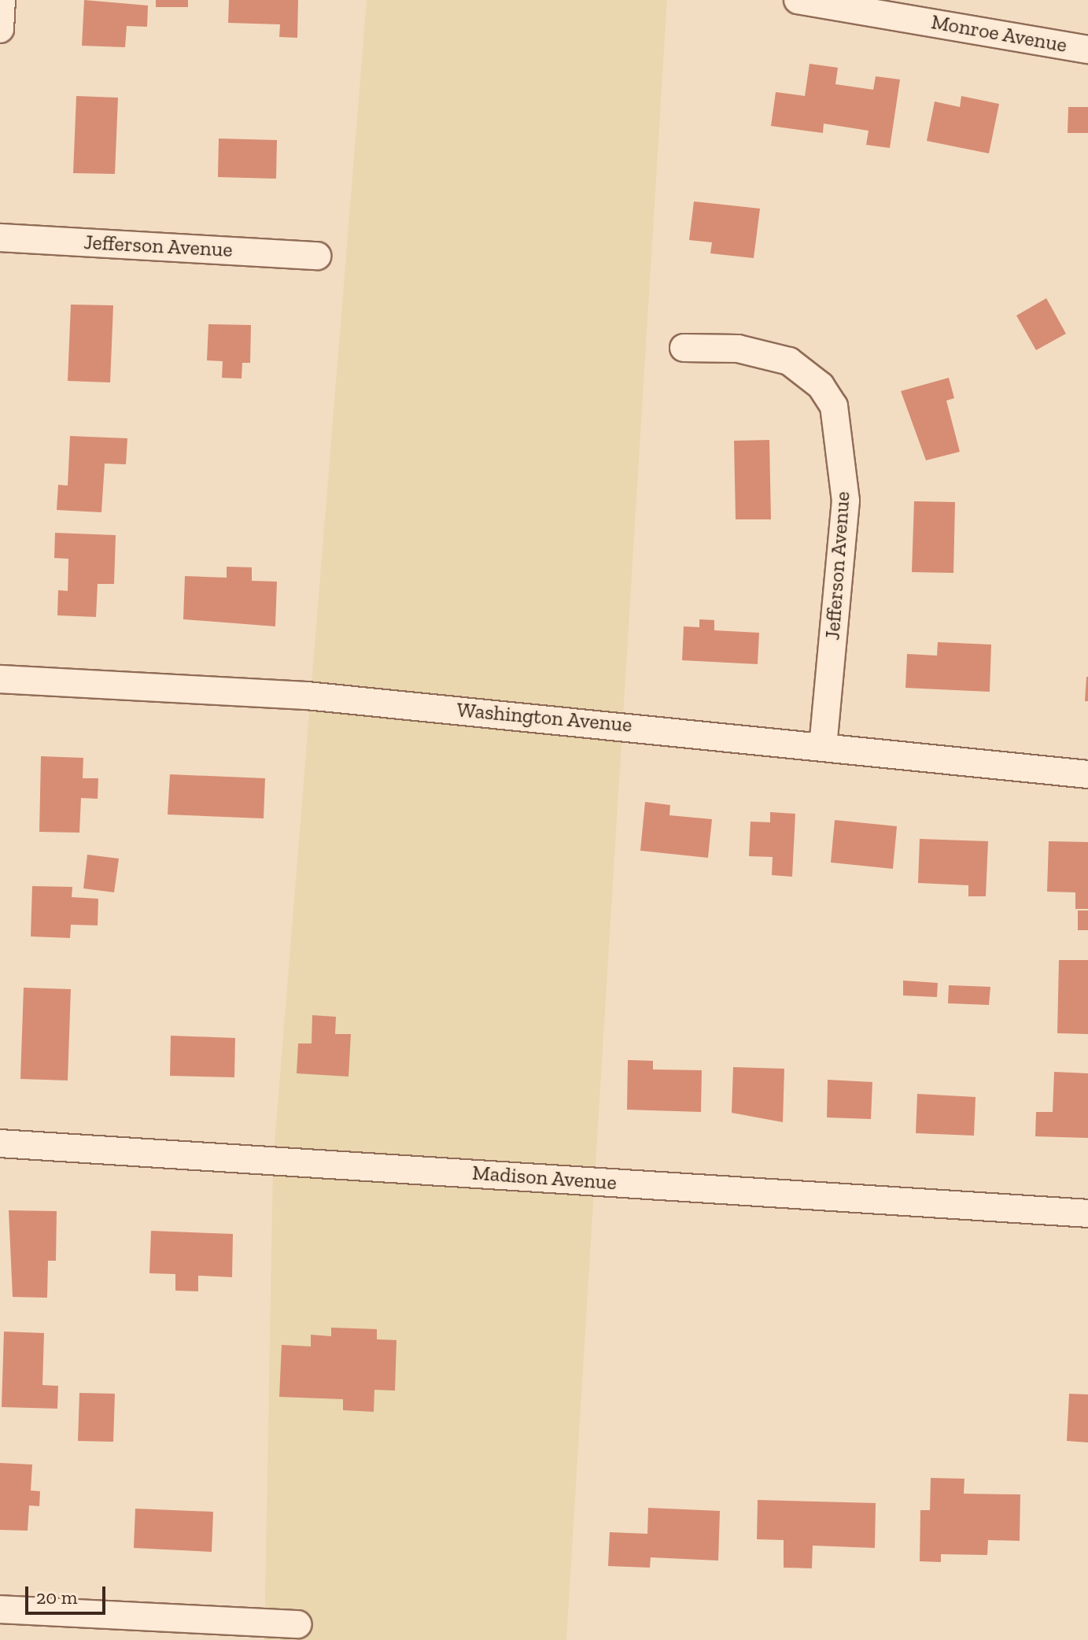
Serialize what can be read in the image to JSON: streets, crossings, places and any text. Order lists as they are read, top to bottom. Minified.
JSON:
{"streets":{"street":["Monroe Avenue","Jefferson Avenue","Washington Avenue","Madison Avenue"]},"crossings":[["Jefferson Avenue","Washington Avenue"]],"scale_bar":"20 m"}
